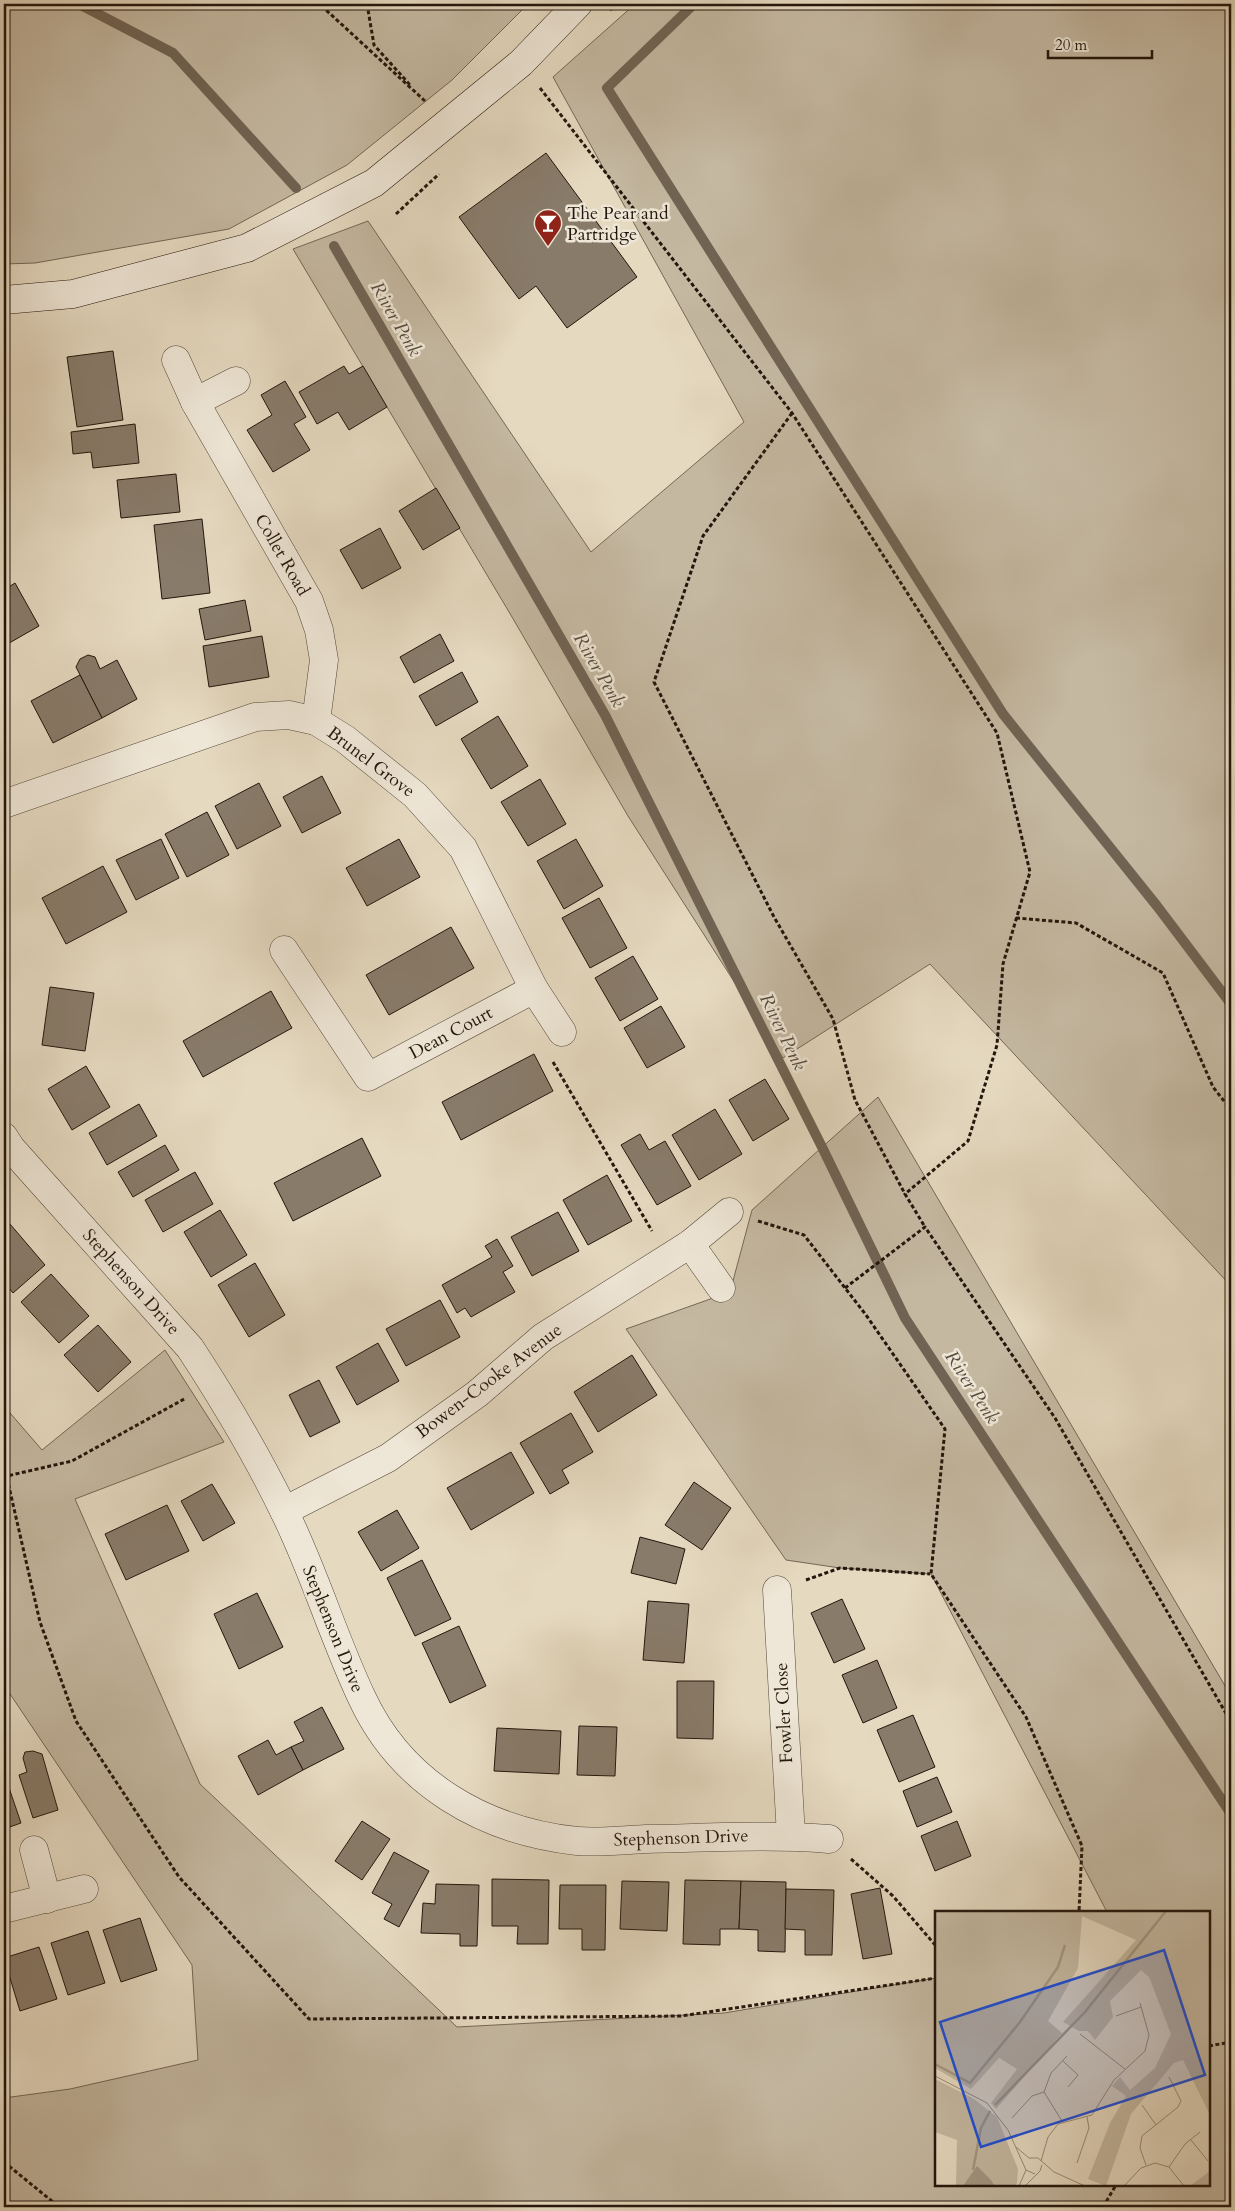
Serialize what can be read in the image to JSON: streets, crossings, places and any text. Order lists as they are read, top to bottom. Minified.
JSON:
{"streets":{"street":["Collet Road","Brunel Grove","Dean Court","Stephenson Drive","Bowen-Cooke Avenue","Fowler Close"]},"crossings":[["Collet Road","Brunel Grove"],["Brunel Grove","Dean Court"],["Stephenson Drive","Bowen-Cooke Avenue"],["Stephenson Drive","Fowler Close"]],"water":["River Penk"],"places":{"bar":["The Pear and Partridge"]},"scale_bar":"20 m"}
